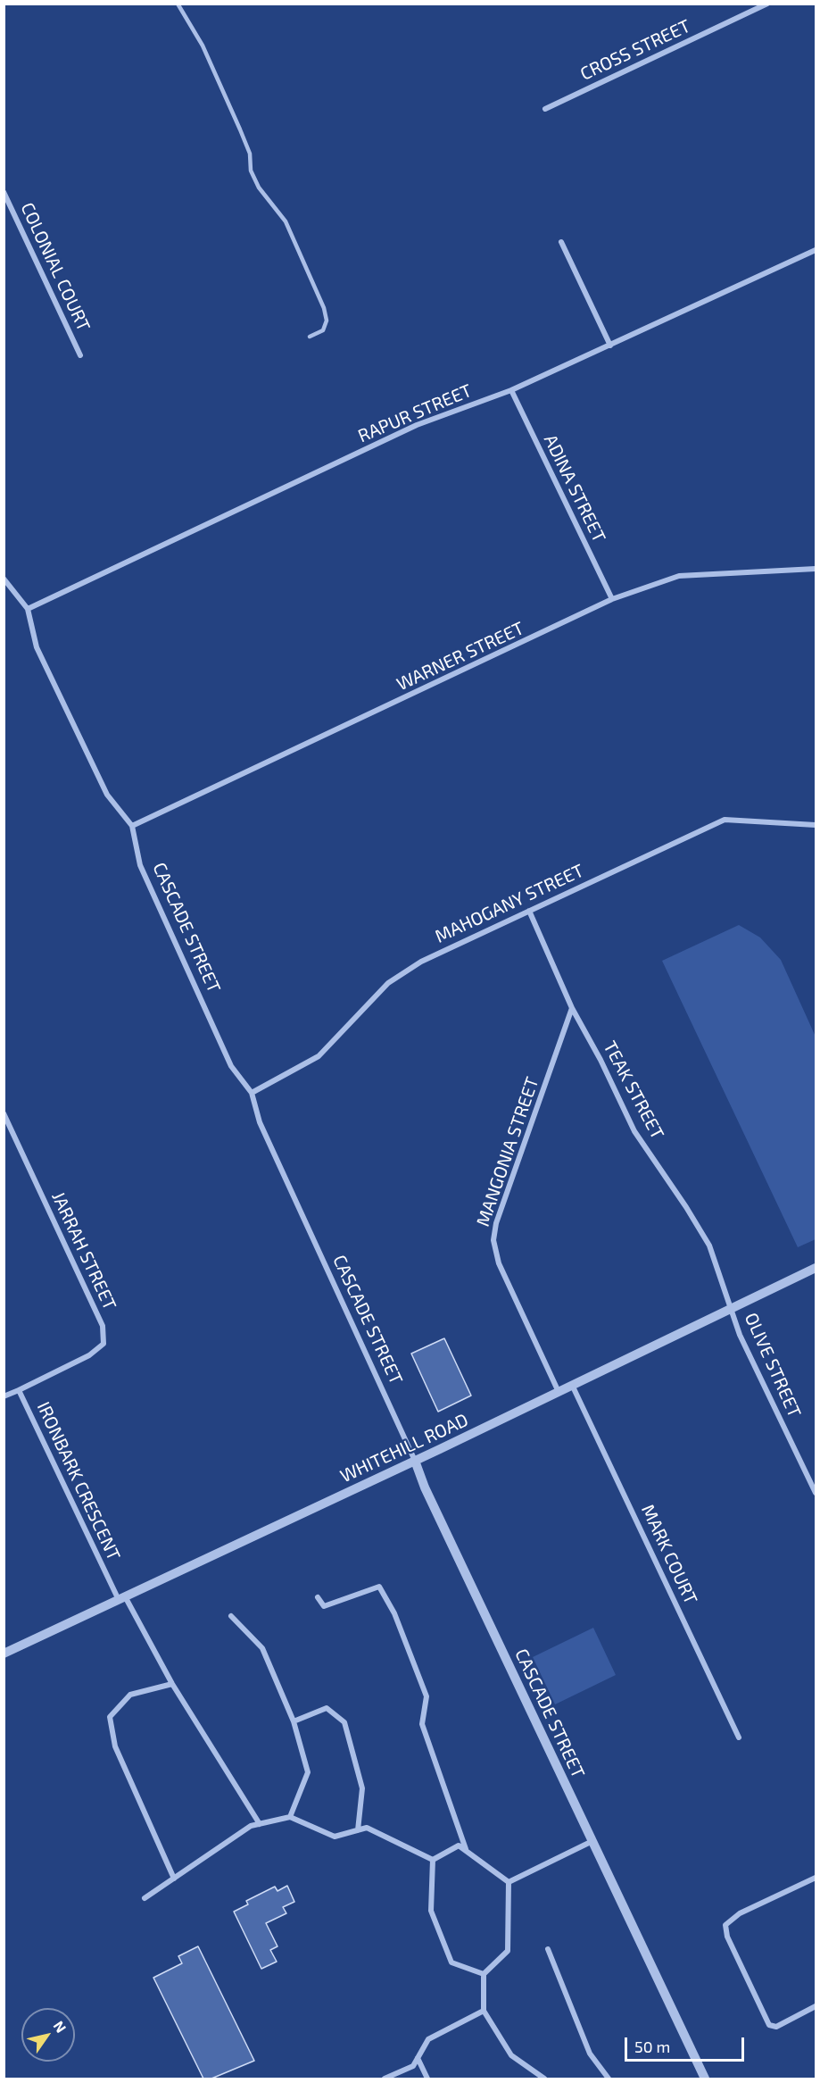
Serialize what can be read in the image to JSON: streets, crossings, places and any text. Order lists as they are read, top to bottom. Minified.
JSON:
{"streets":{"street":["CROSS STREET","COLONIAL COURT","RAPUR STREET","ADINA STREET","WARNER STREET","MAHOGANY STREET","CASCADE STREET","TEAK STREET","MANGONIA STREET","JARRAH STREET","OLIVE STREET","WHITEHILL ROAD","IRONBARK CRESCENT","MARK COURT"]},"crossings":[["RAPUR STREET","ADINA STREET"],["RAPUR STREET","CASCADE STREET"],["ADINA STREET","WARNER STREET"],["WARNER STREET","CASCADE STREET"],["MAHOGANY STREET","CASCADE STREET"],["MAHOGANY STREET","TEAK STREET"],["CASCADE STREET","WHITEHILL ROAD"],["TEAK STREET","MANGONIA STREET"],["TEAK STREET","OLIVE STREET"],["TEAK STREET","WHITEHILL ROAD"],["MANGONIA STREET","WHITEHILL ROAD"],["JARRAH STREET","IRONBARK CRESCENT"],["OLIVE STREET","WHITEHILL ROAD"],["WHITEHILL ROAD","IRONBARK CRESCENT"],["WHITEHILL ROAD","MARK COURT"]],"scale_bar":"50 m","north":"top right"}
